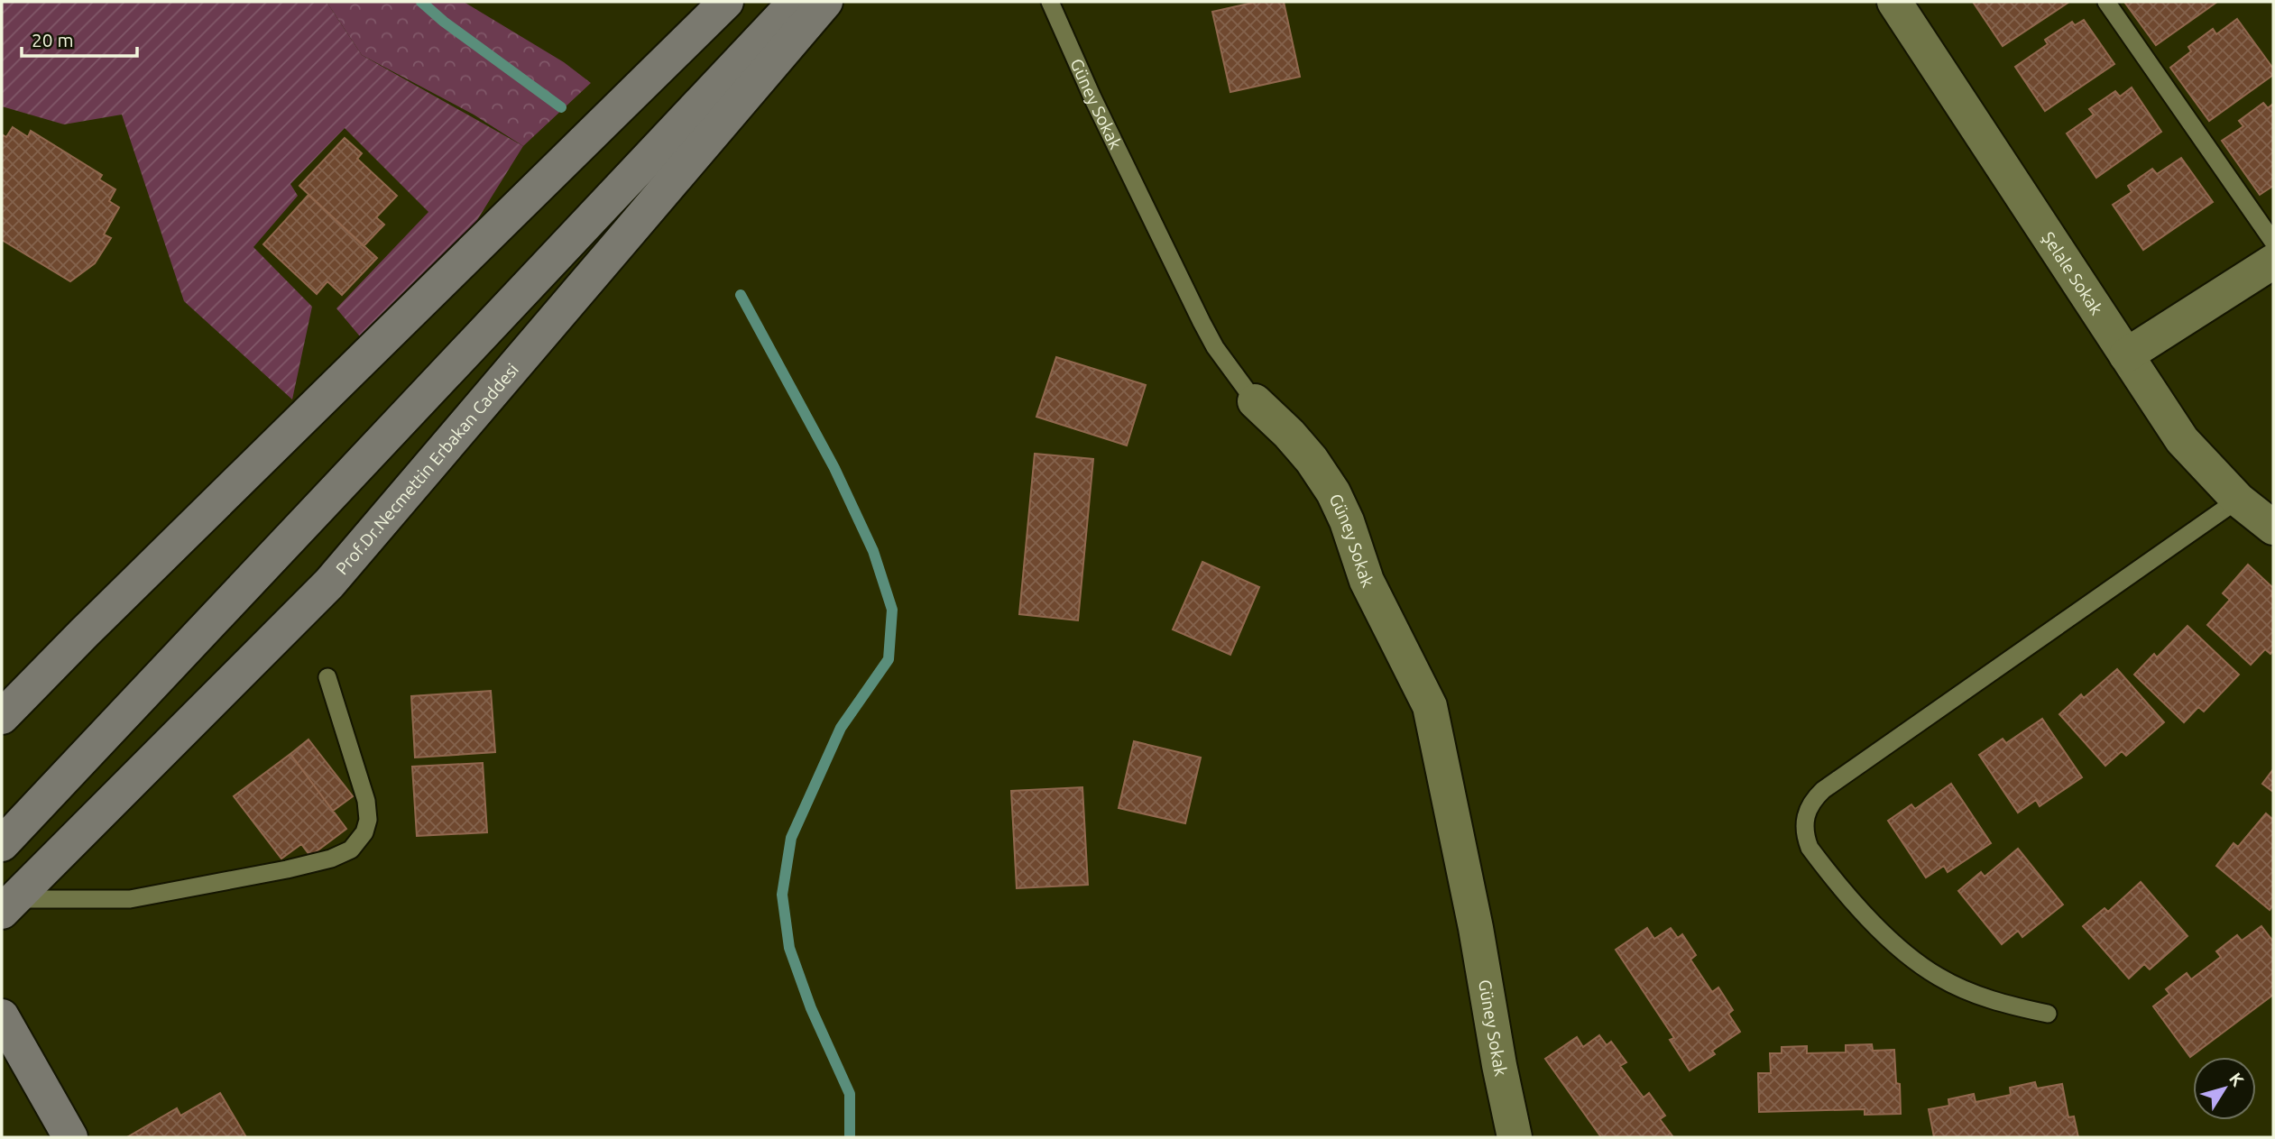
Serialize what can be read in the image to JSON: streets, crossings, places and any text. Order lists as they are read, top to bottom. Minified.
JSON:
{"streets":{"main road":["Prof.Dr.Necmettin Erbakan Caddesi"],"street":["Güney Sokak","Şelale Sokak"]},"scale_bar":"20 m","north":"top right"}
